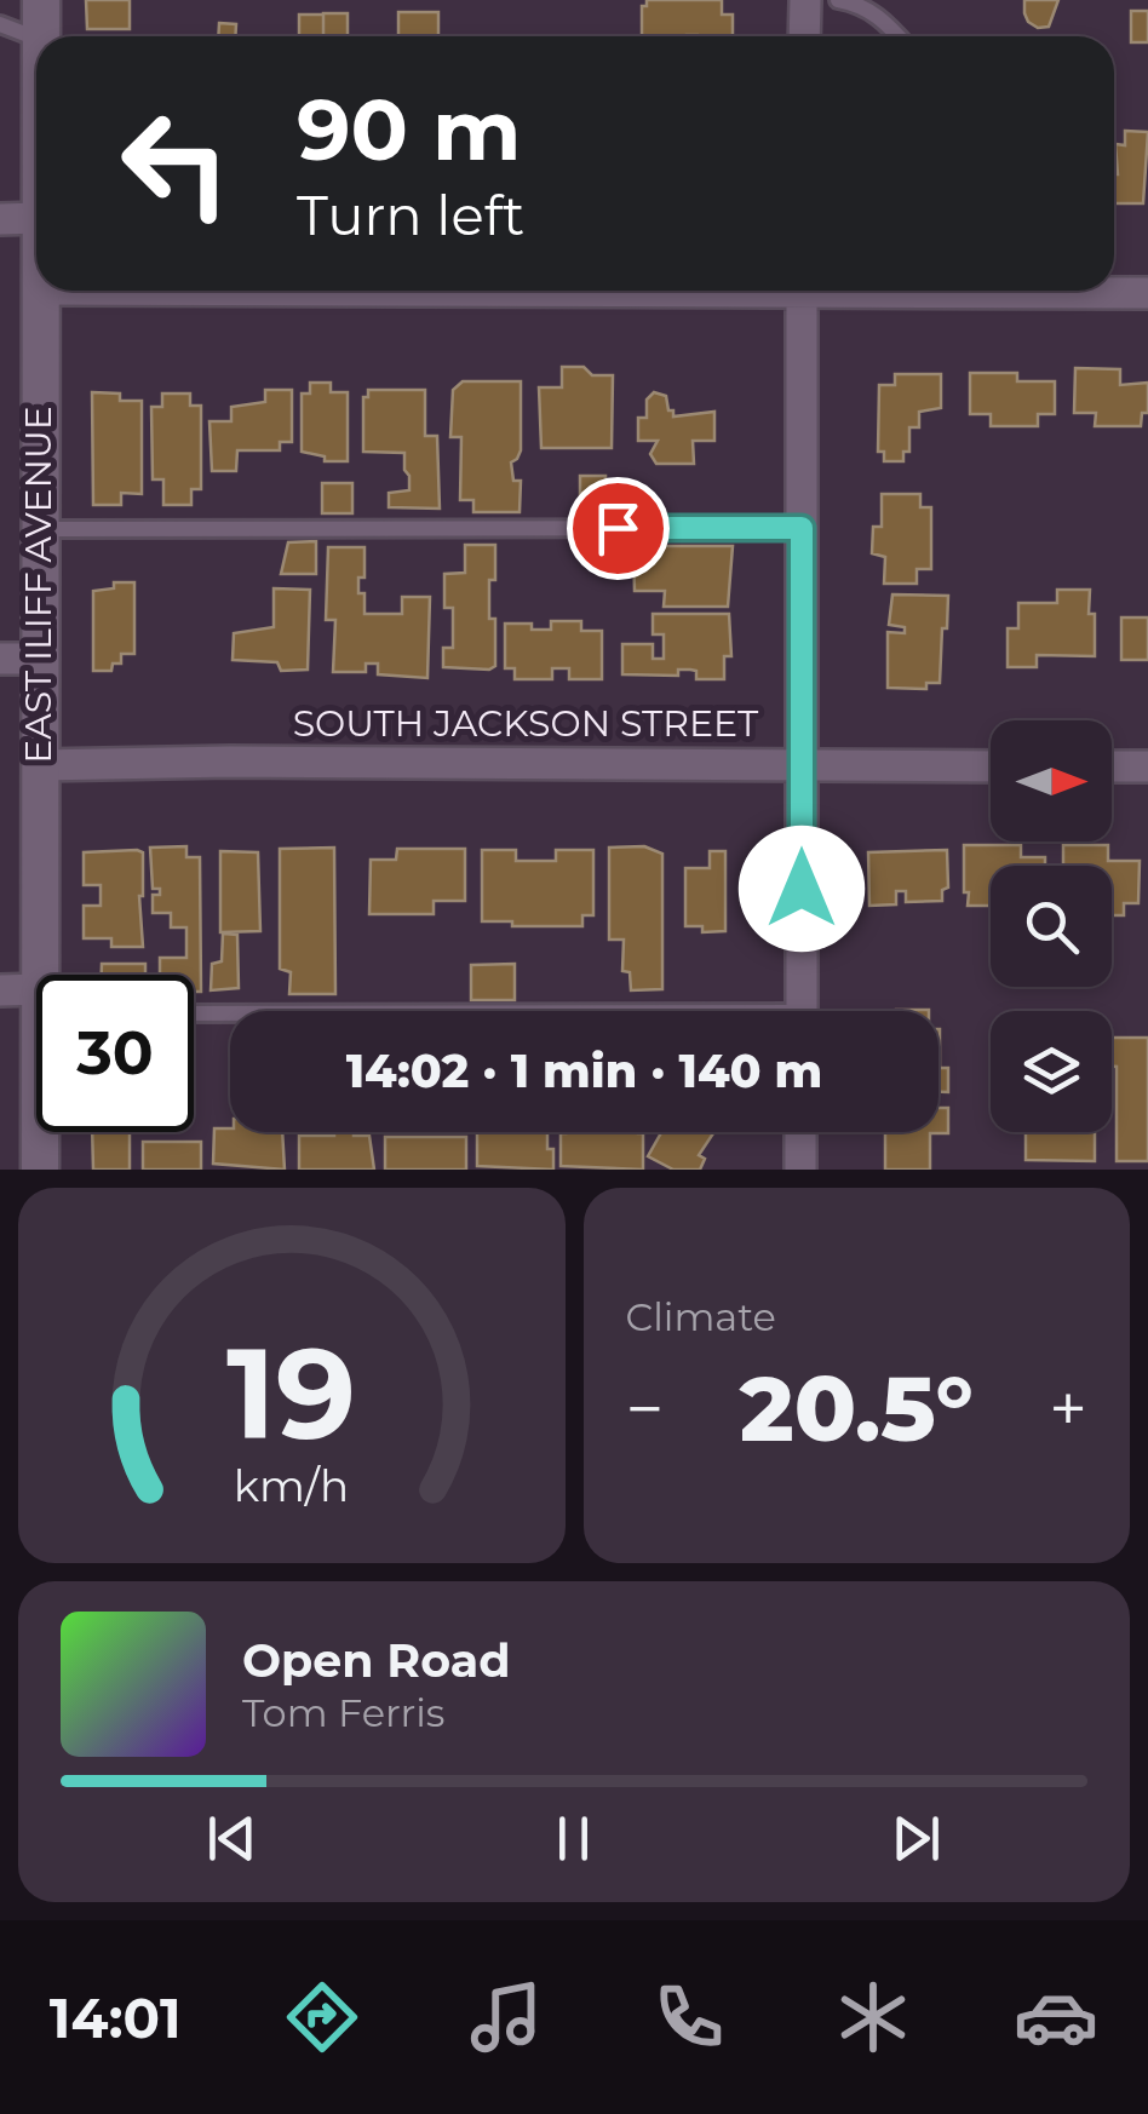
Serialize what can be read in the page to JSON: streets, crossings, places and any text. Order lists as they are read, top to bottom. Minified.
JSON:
{"streets":{"street":["EAST ILIFF AVENUE","SOUTH JACKSON STREET"]},"crossings":[["EAST ILIFF AVENUE","SOUTH JACKSON STREET"]],"north":"right","page":{"turn":["90 m","Turn left"],"limit":"30","trip":"14:02 · 1 min · 140 m","tile":"Climate","heat":["−","20.5°","+"],"song":["Open Road","Tom Ferris"],"tabs":"14:01","gauge":["19","km/h"]}}
